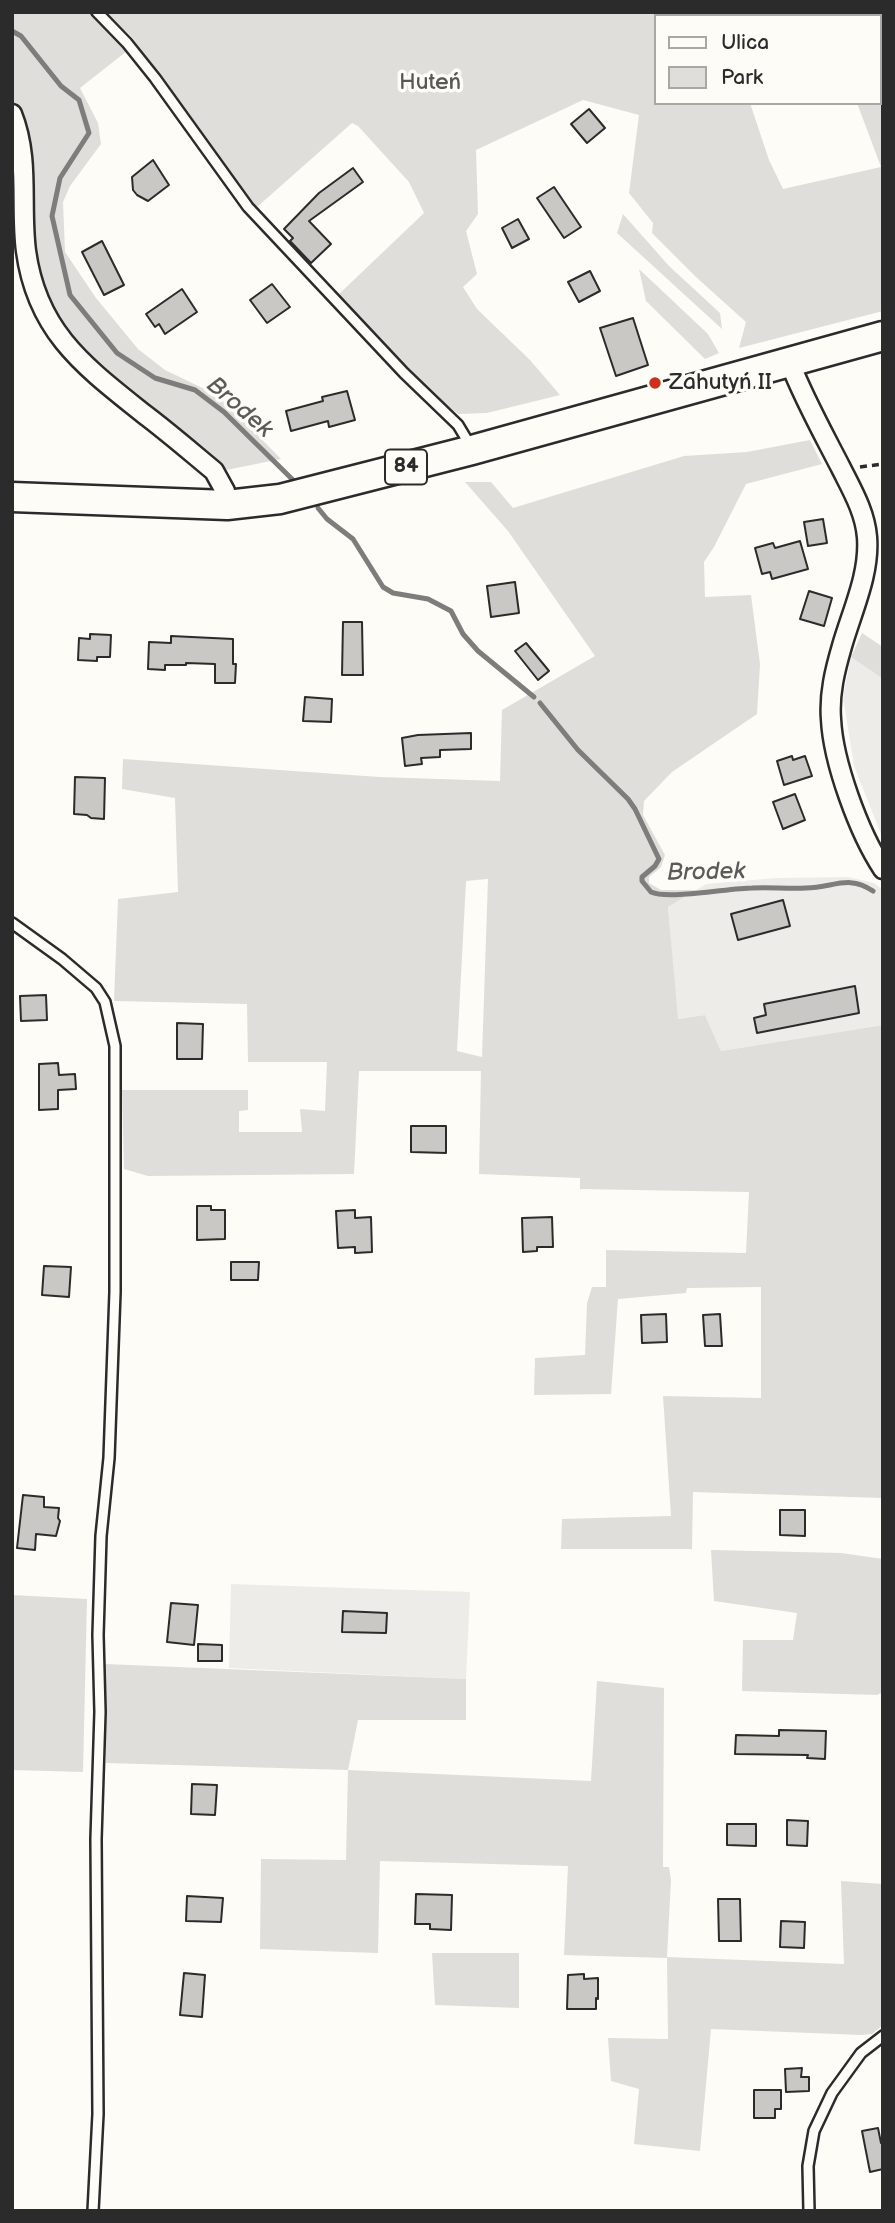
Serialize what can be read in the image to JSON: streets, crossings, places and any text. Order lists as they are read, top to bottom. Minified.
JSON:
{"streets":{"main road":["84"]},"water":["Brodek"],"parks":["Huteń"],"places":["Zahutyń II"],"legend":["Ulica","Park"]}
